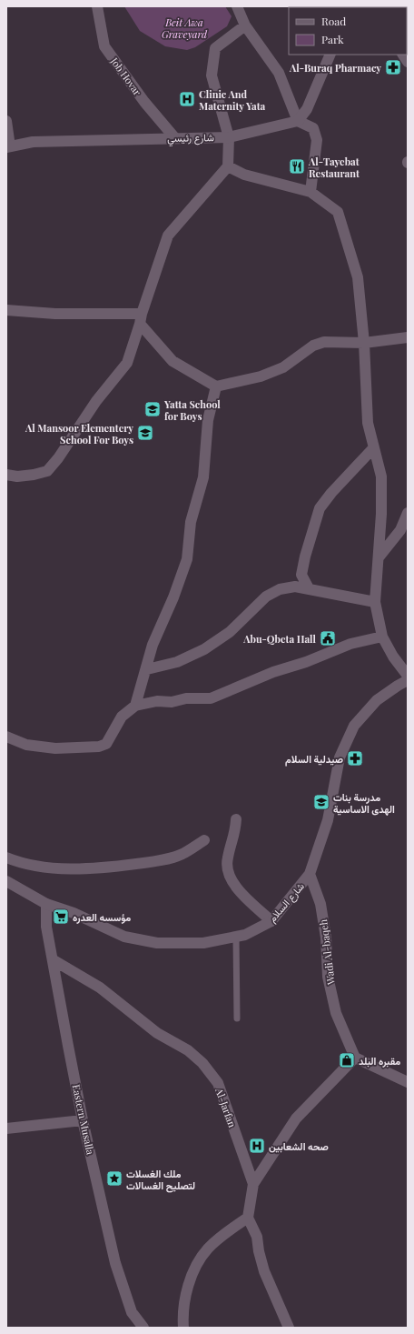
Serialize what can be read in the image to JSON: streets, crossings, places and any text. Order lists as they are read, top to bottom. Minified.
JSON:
{"streets":{"street":["Job Hovar","شارع رئيسي","شارع السلام","Wadi Al-baqeh","Al-Jarfan","Eastern Musalla"]},"crossings":[["Job Hovar","شارع رئيسي"],["شارع السلام","Wadi Al-baqeh"],["شارع السلام","Eastern Musalla"],["Al-Jarfan","Eastern Musalla"]],"parks":["Beit Awa Graveyard"],"places":{"pharmacy":["Al-Buraq Pharmacy","صيدلية السلام"],"hospital":["Clinic And Maternity Yata","صحه الشعابين"],"restaurant":["Al-Tayebat Restaurant"],"school or university":["Yatta School for Boys","Al Mansoor Elementery School For Boys","مدرسة بنات الهدى الاساسية"],"public building":["Abu-Qbeta Hall"],"supermarket":["مؤسسه العدره"],"shop":["مقبره البلد"],"place":["ملك الغسلات لتصليح الغسالات"]},"legend":["Road","Park"]}
